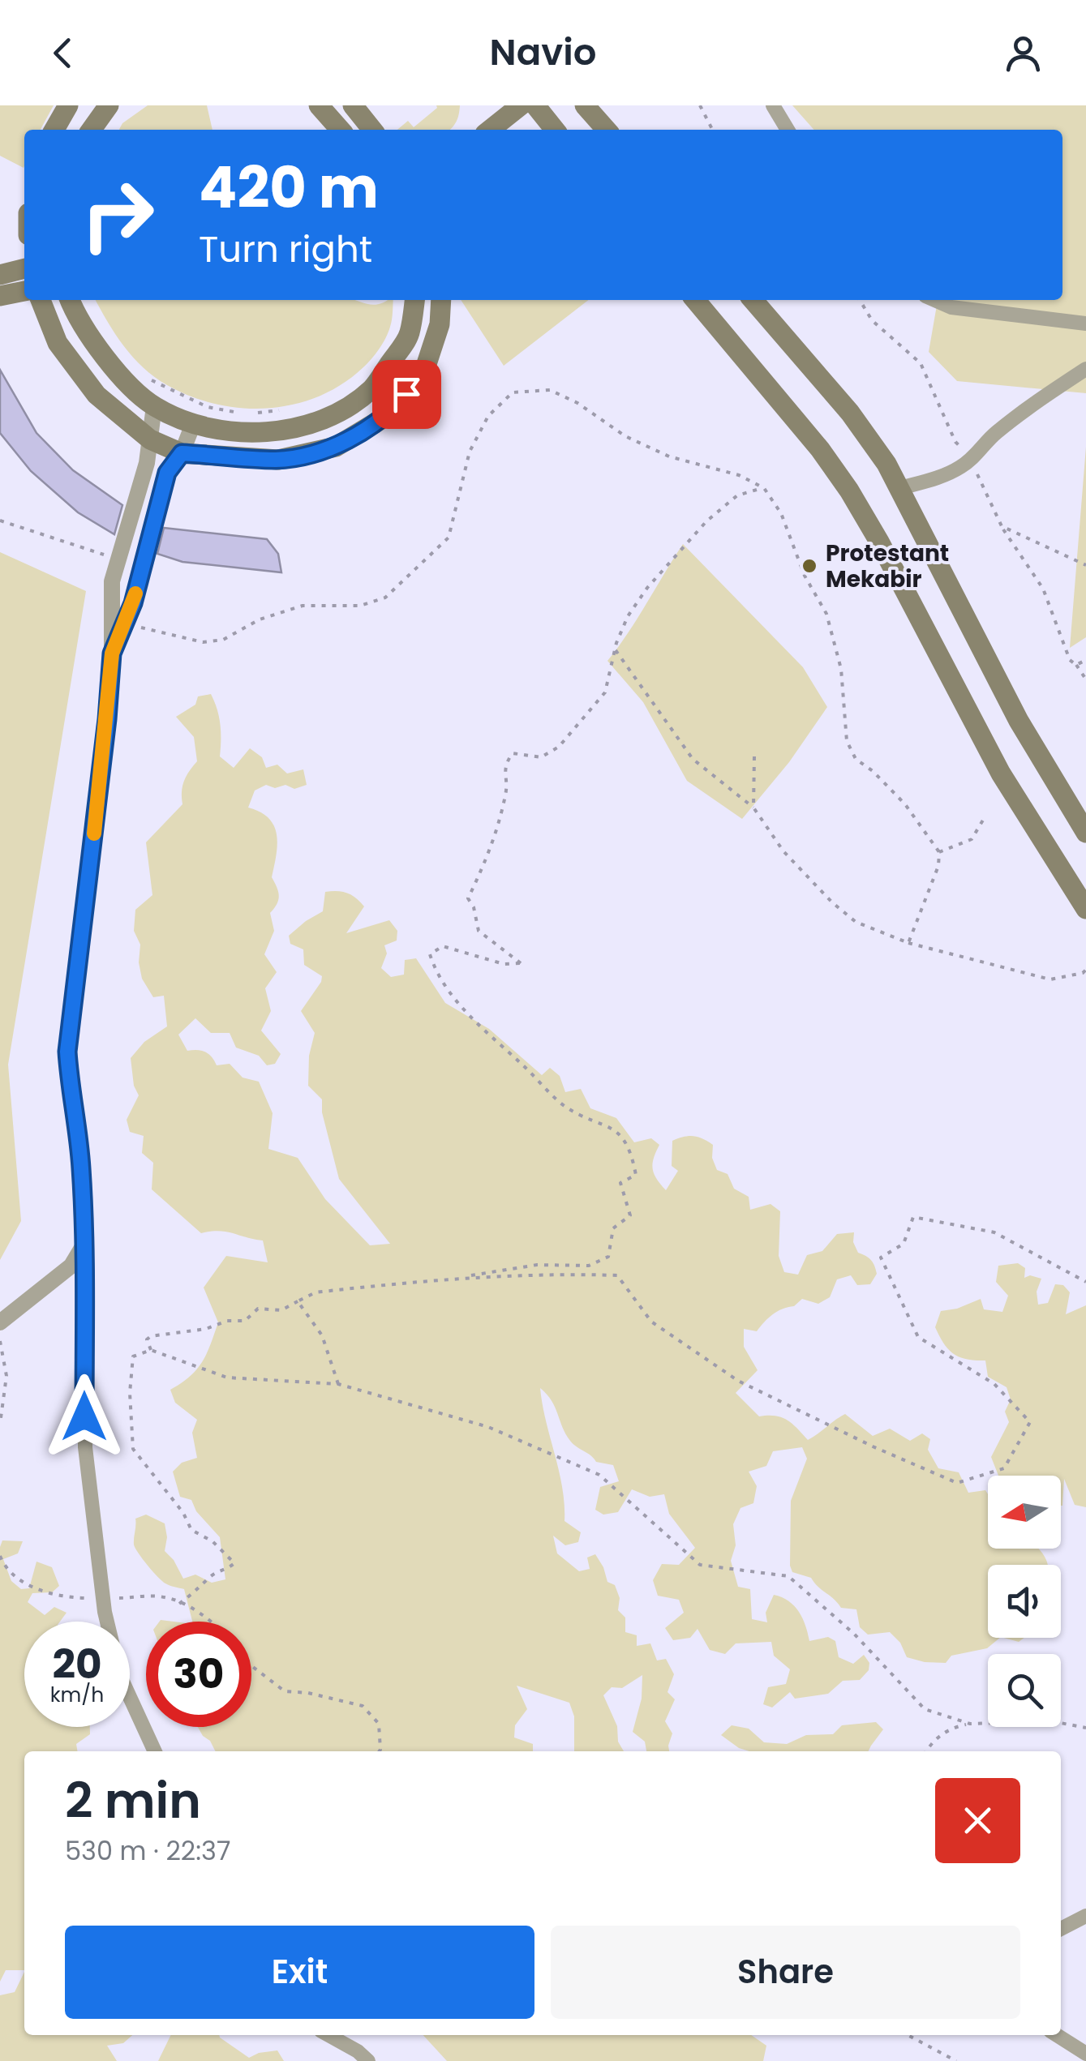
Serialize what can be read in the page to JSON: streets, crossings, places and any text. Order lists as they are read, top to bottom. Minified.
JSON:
{"places":["Protestant Mekabir"],"north":"left","page":{"header":"Navio","turn":["420 m","Turn right"],"speed":"20 km/h","limit":"30","heading":["2 min","530 m · 22:37"],"buttons":["Exit","Share"]}}
